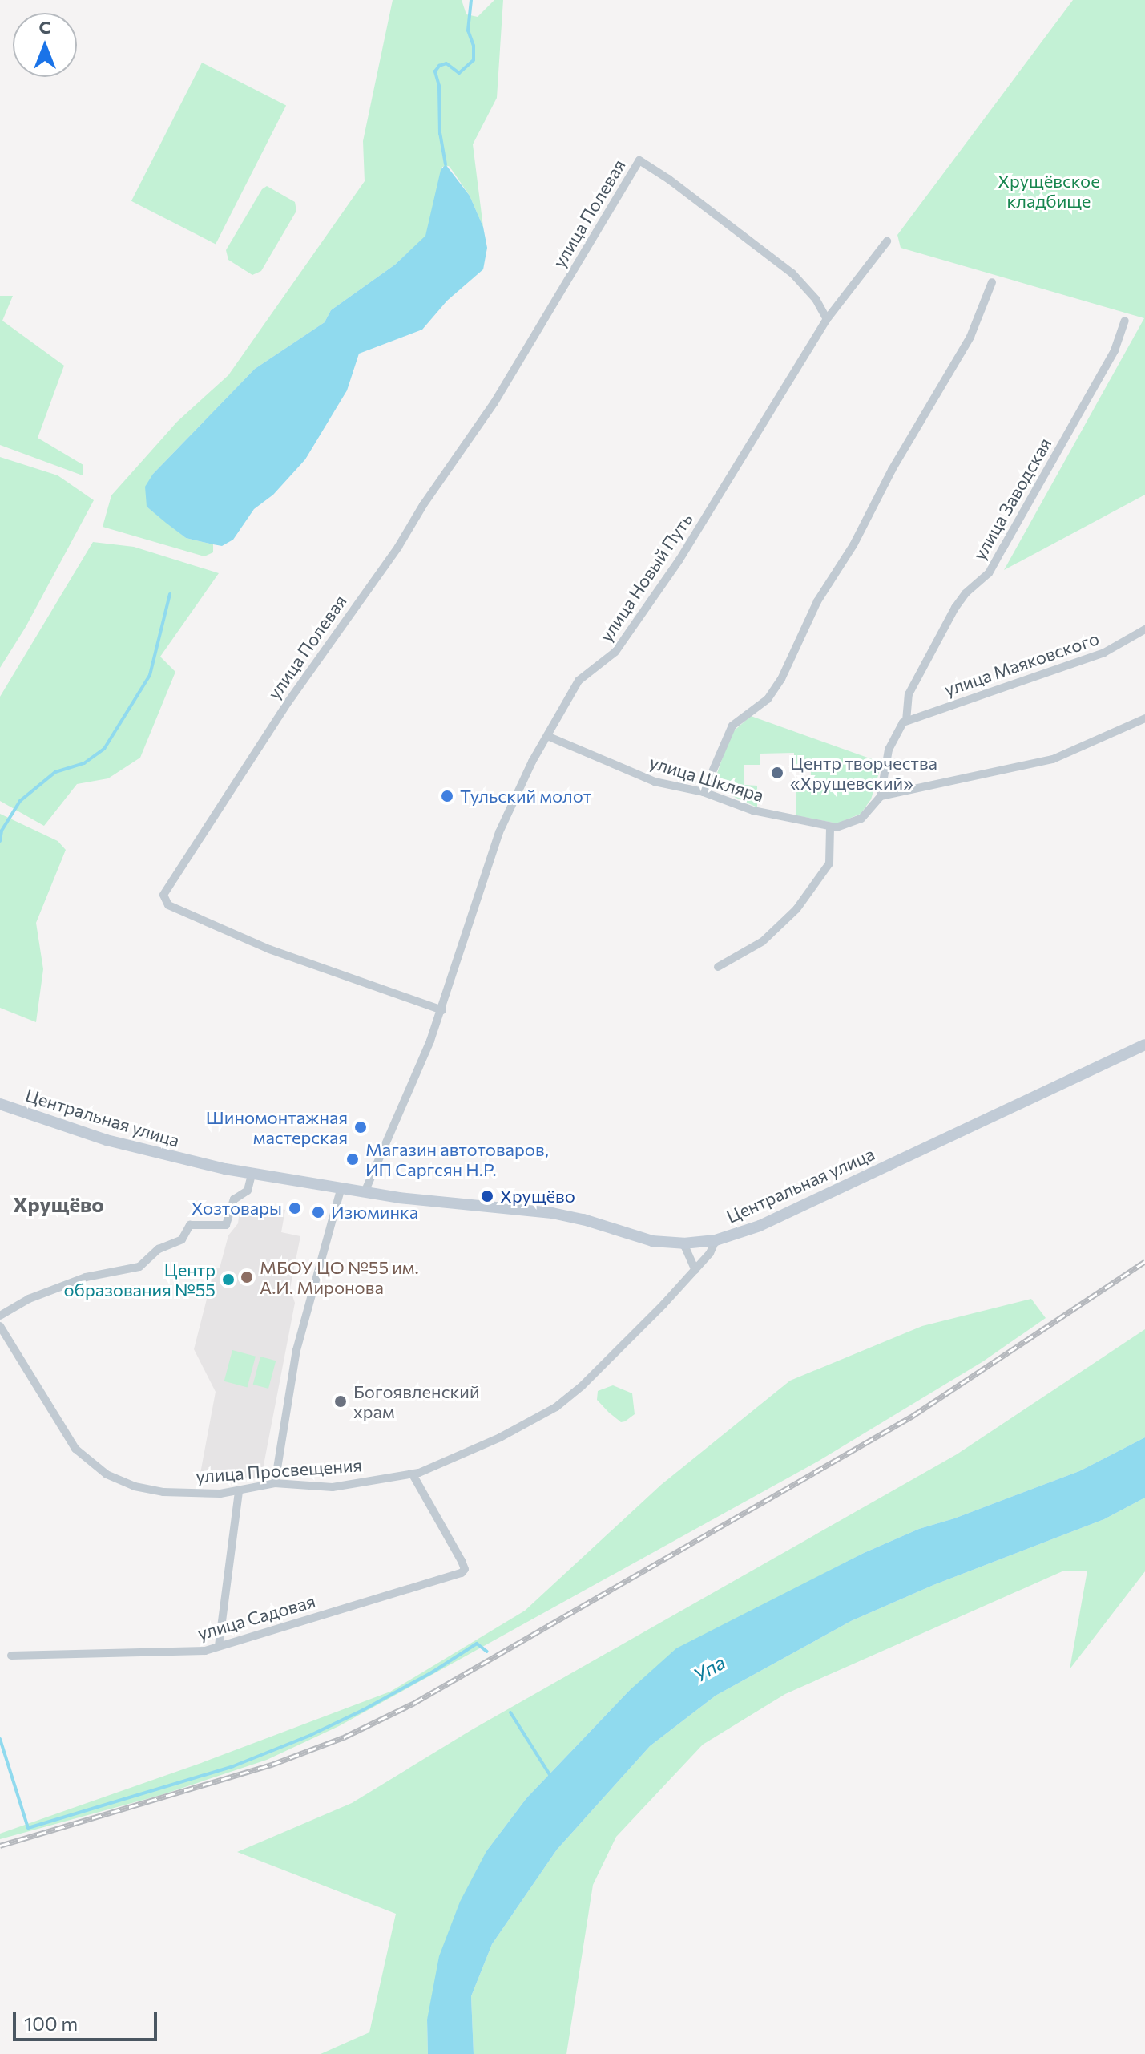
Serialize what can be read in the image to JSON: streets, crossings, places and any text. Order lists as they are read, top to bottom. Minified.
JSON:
{"streets":{"main road":["Центральная улица"],"street":["улица Полевая","улица Заводская","улица Новый Путь","улица Маяковского","улица Шкляра","улица Просвещения","улица Садовая"]},"crossings":[["улица Полевая","улица Новый Путь"],["улица Заводская","улица Маяковского"],["улица Новый Путь","улица Шкляра"],["улица Новый Путь","Центральная улица"],["Центральная улица","улица Просвещения"],["улица Просвещения","улица Садовая"]],"districts":["Хрущёво"],"water":["Упа"],"parks":["Хрущёвское кладбище"],"places":["Центр творчества «Хрущевский»","Тульский молот","Шиномонтажная мастерская","Магазин автотоваров, ИП Саргсян Н.Р.","Хрущёво","Хозтовары","Изюминка","МБОУ ЦО №55 им. А.И. Миронова","Центр образования №55","Богоявленский храм"],"scale_bar":"100 m","north":"top"}
